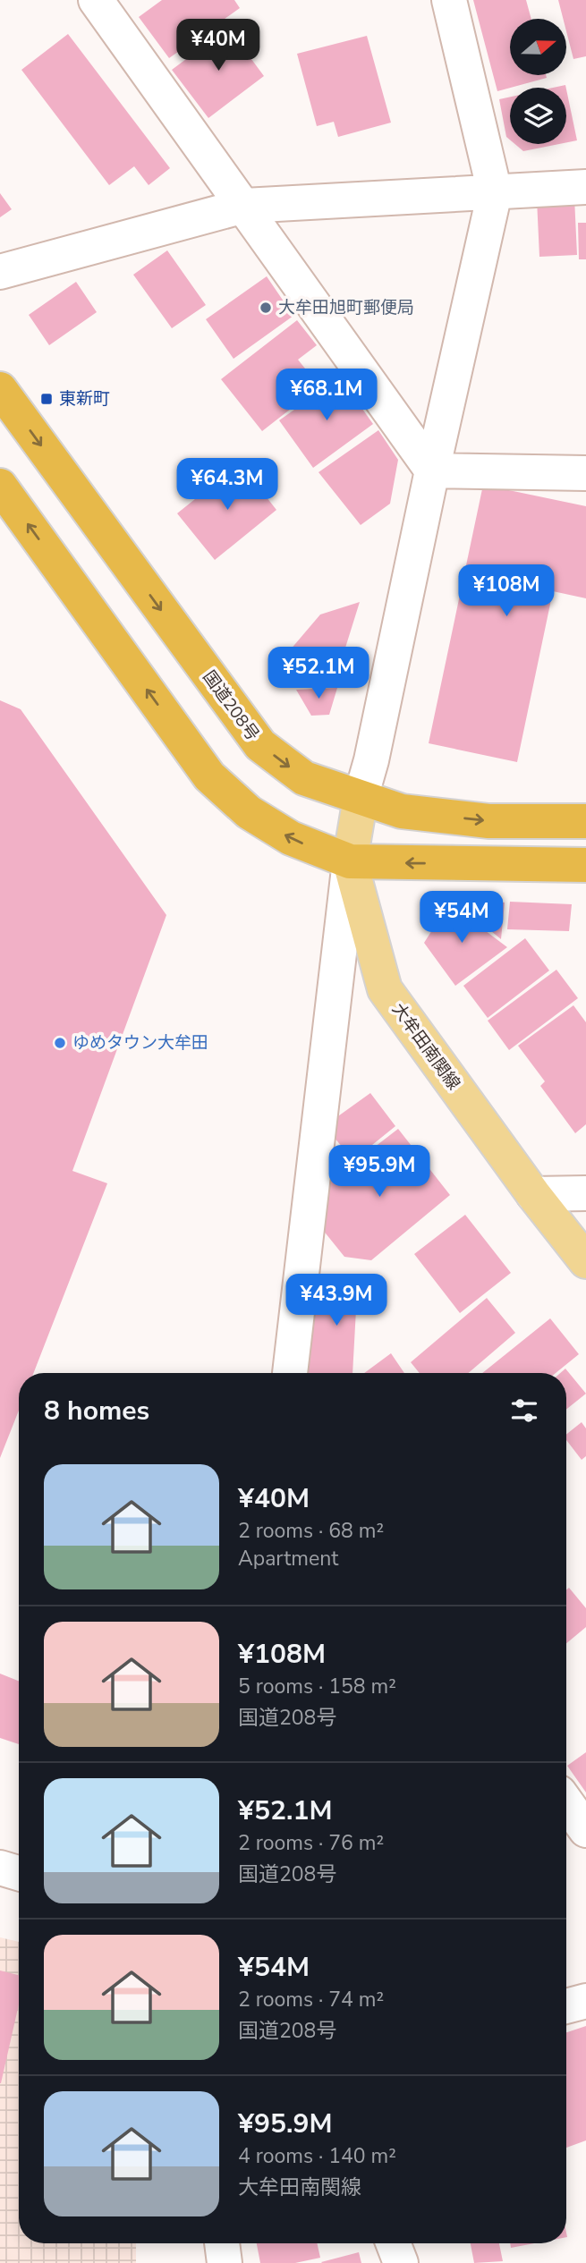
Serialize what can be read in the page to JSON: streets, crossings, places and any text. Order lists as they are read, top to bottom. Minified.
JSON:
{"streets":{"highway":["国道208号"],"main road":["大牟田南関線"]},"crossings":[["国道208号","大牟田南関線"]],"places":{"other":["大牟田旭町郵便局","ゆめタウン大牟田"],"transit":["東新町"]},"north":"right","page":{"price":["¥40M","¥68.1M","¥64.3M","¥108M","¥52.1M","¥54M","¥95.9M","¥43.9M"],"heading":"8 homes","list":[{"name":"¥40M","note":"2 rooms · 68 m² · Apartment"},{"name":"¥108M","note":"5 rooms · 158 m² · 国道208号"},{"name":"¥52.1M","note":"2 rooms · 76 m² · 国道208号"},{"name":"¥54M","note":"2 rooms · 74 m² · 国道208号"},{"name":"¥95.9M","note":"4 rooms · 140 m² · 大牟田南関線"}]}}
